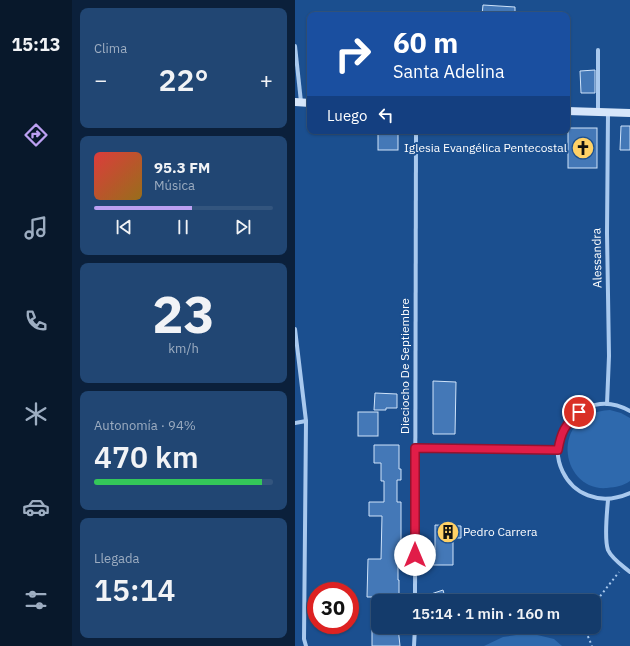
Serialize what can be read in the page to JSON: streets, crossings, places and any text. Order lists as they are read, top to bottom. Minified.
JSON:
{"streets":{"street":["Alessandra","Dieciocho De Septiembre"]},"places":{"church":["Iglesia Evangélica Pentecostal"],"building":["Pedro Carrera"]},"page":{"tabs":"15:13","tile":["Clima",["23","km/h"],["Autonomía · 94%","470 km"],["Llegada","15:14"]],"turn":["60 m","Santa Adelina"],"heat":["−","22°","+"],"then":"Luego","song":["95.3 FM","Música"],"limit":"30","trip":"15:14 · 1 min · 160 m"}}
